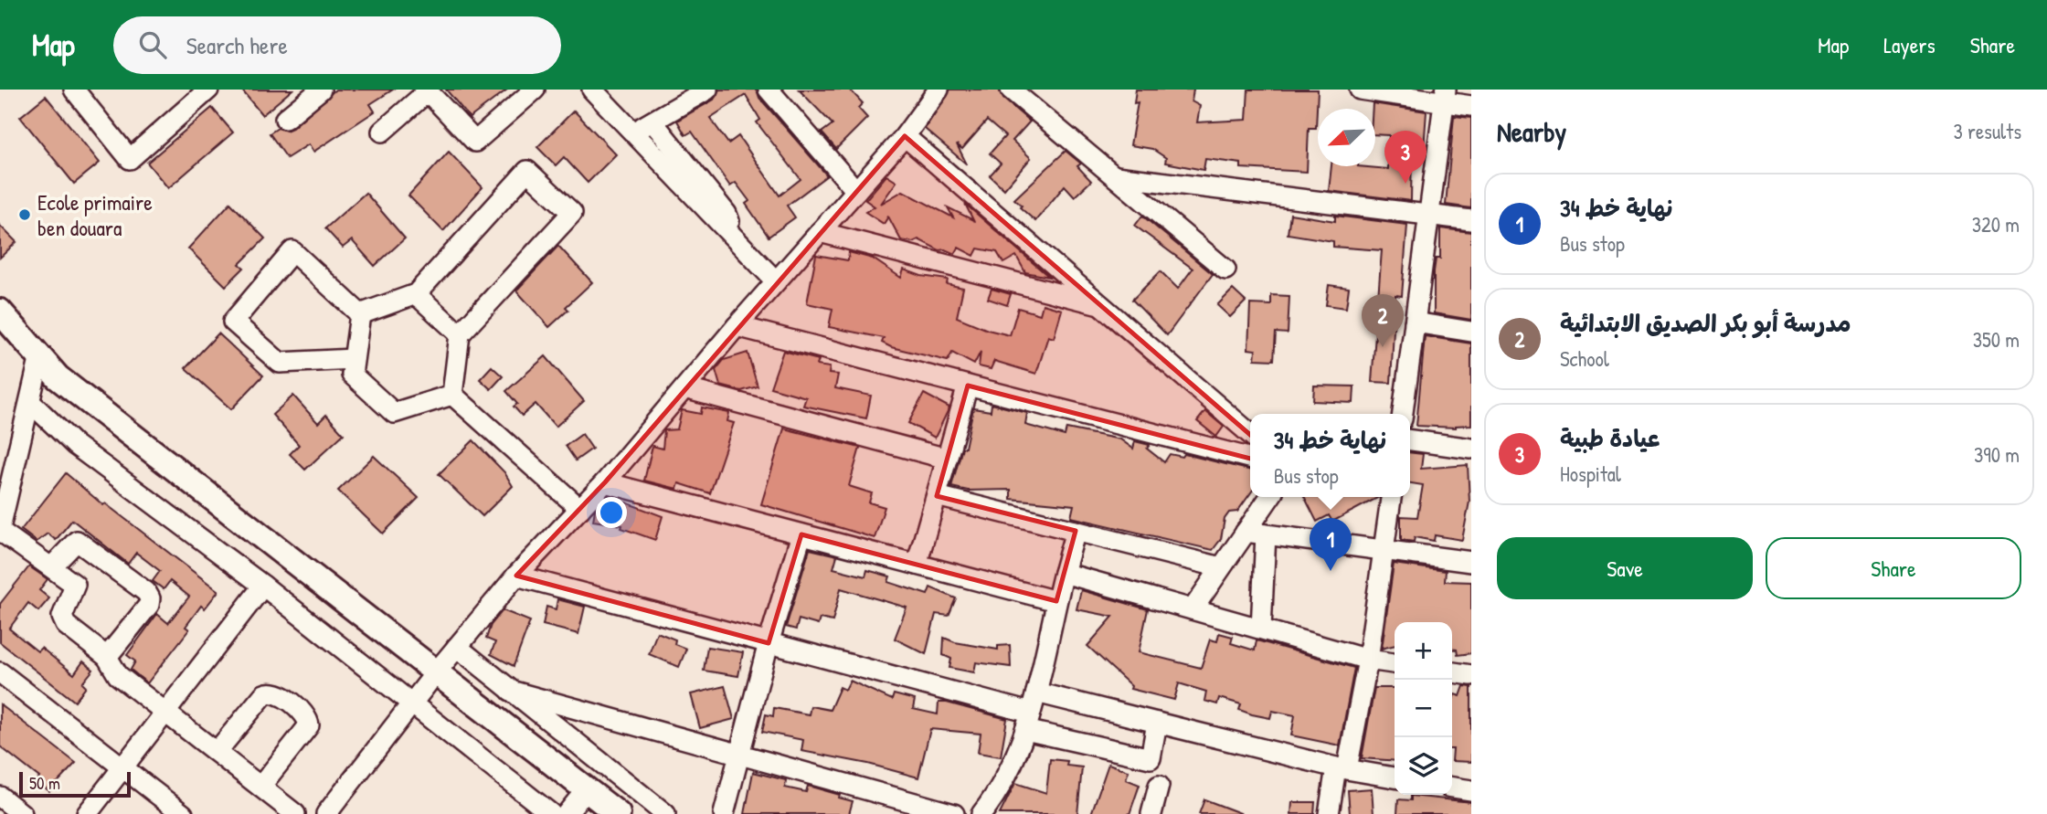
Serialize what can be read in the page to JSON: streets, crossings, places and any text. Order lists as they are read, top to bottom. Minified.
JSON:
{"places":["Ecole primaire ben douara"],"scale_bar":"50 m","north":"bottom left","page":{"header":"Map","search":"Search here","nav":["Map","Layers","Share"],"heading":["Nearby","3 results"],"pins":["3","2","1"],"list":[{"mark":"1","name":"نهاية خط 34","note":"Bus stop","value":"320 m"},{"mark":"2","name":"مدرسة أبو بكر الصديق الابتدائية","note":"School","value":"350 m"},{"mark":"3","name":"عيادة طبية","note":"Hospital","value":"390 m"}],"popup":["نهاية خط 34","Bus stop"],"buttons":["Save","Share"],"map_buttons":["+","−"],"scale":"50 m"}}
